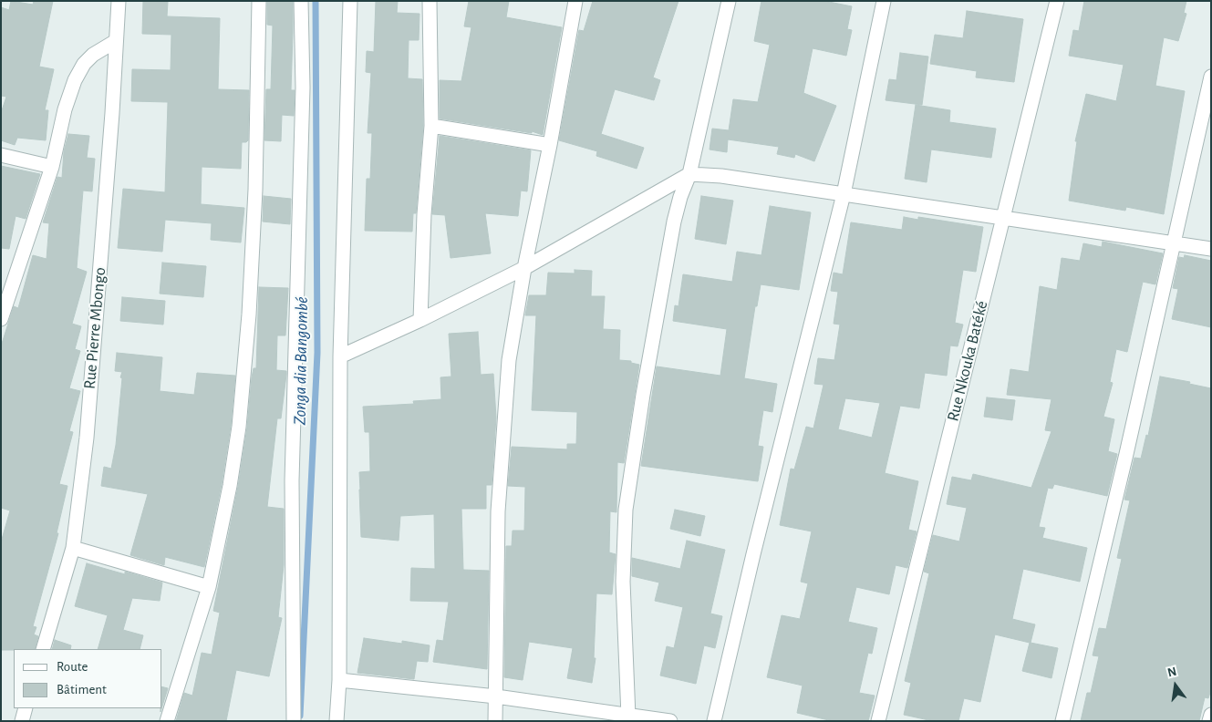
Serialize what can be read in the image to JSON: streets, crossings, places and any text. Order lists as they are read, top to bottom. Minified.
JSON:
{"streets":{"street":["Rue Pierre Mbongo","Rue Nkouka Batéké"]},"water":["Zonga dia Bangombé"],"legend":["Route","Bâtiment"],"north":"top"}
